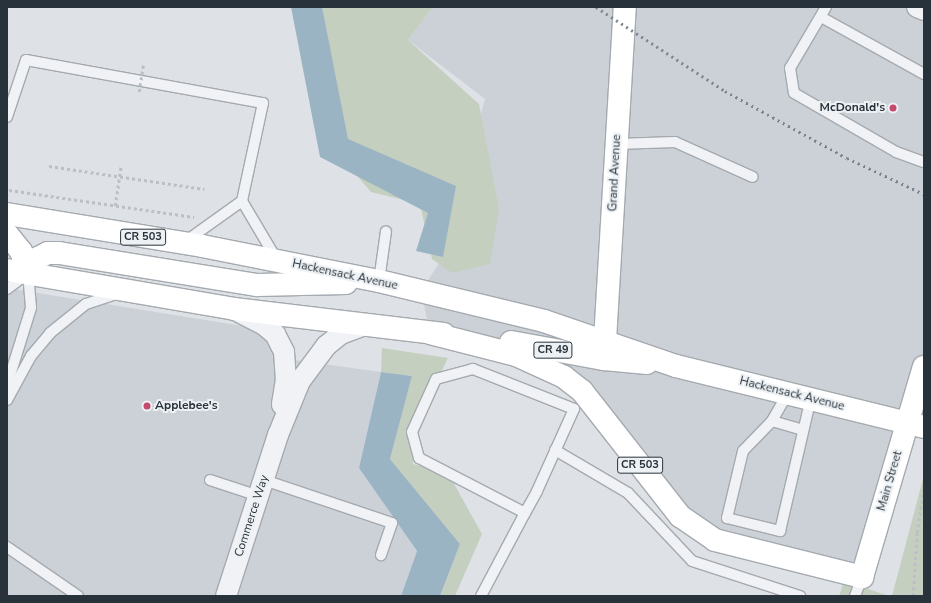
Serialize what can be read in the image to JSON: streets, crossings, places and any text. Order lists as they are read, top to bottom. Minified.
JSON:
{"streets":{"main road":["Grand Avenue","CR 503","Hackensack Avenue","CR 49","Main Street"],"street":["Commerce Way"]},"crossings":[["Grand Avenue","Hackensack Avenue"],["CR 503","Hackensack Avenue"],["CR 503","Main Street"],["Hackensack Avenue","Main Street"],["Hackensack Avenue","Commerce Way"]],"places":["McDonald's","Applebee's"]}
